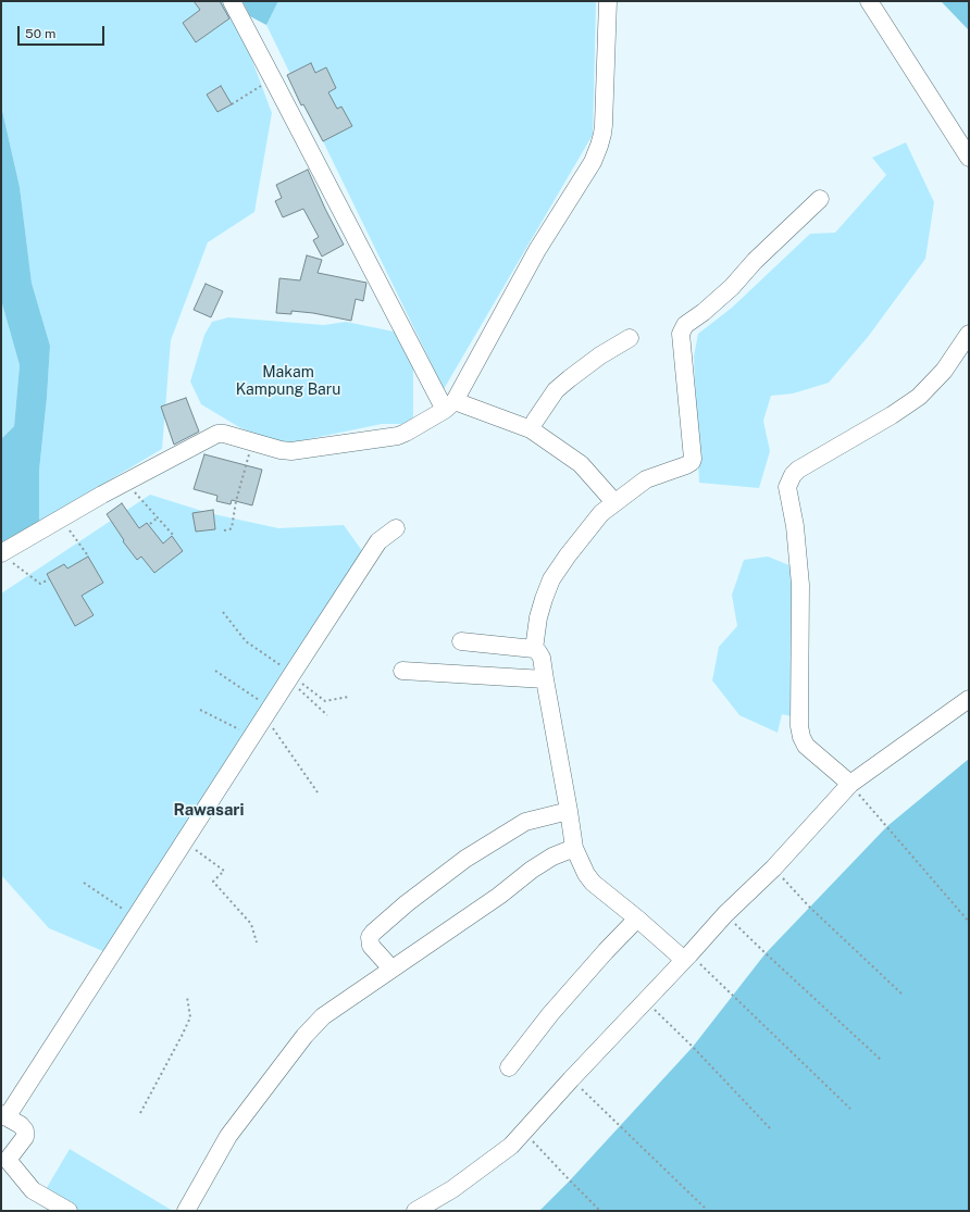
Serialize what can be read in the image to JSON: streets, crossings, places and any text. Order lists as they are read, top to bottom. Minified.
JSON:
{"districts":["Rawasari"],"parks":["Makam Kampung Baru"],"scale_bar":"50 m"}
